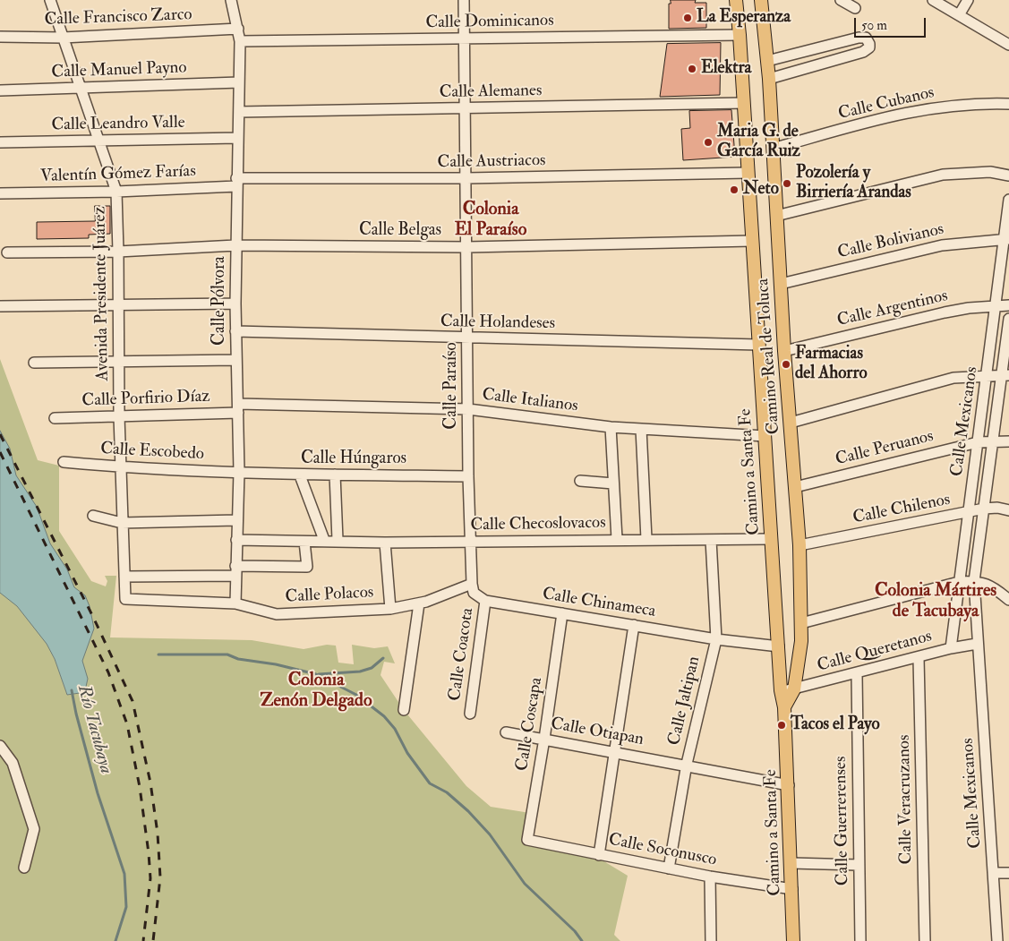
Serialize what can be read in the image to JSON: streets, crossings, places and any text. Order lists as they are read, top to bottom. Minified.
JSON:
{"streets":{"main road":["Camino Real de Toluca","Camino a Santa Fe"],"street":["Calle Francisco Zarco","Calle Dominicanos","Calle Manuel Payno","Calle Alemanes","Calle Cubanos","Calle Leandro Valle","Calle Austriacos","Valentín Gómez Farías","Calle Belgas","Calle Bolivianos","Avenida Presidente Juárez","Calle Pólvora","Calle Argentinos","Calle Holandeses","Calle Paraíso","Calle Porfirio Díaz","Calle Italianos","Calle Mexicanos","Calle Peruanos","Calle Escobedo","Calle Húngaros","Calle Chilenos","Calle Checoslovacos","Calle Polacos","Calle Chinameca","Calle Queretanos","Calle Coacota","Calle Jaltipan","Calle Coscapa","Calle Otiapan","Calle Veracruzanos","Calle Guerrerenses","Calle Soconusco"]},"crossings":[["Calle Francisco Zarco","Avenida Presidente Juárez"],["Calle Francisco Zarco","Calle Pólvora"],["Calle Dominicanos","Calle Pólvora"],["Calle Dominicanos","Calle Paraíso"],["Calle Dominicanos","Camino a Santa Fe"],["Calle Manuel Payno","Avenida Presidente Juárez"],["Calle Manuel Payno","Calle Pólvora"],["Calle Alemanes","Calle Pólvora"],["Calle Alemanes","Calle Paraíso"],["Calle Alemanes","Camino a Santa Fe"],["Calle Cubanos","Camino Real de Toluca"],["Calle Leandro Valle","Avenida Presidente Juárez"],["Calle Leandro Valle","Calle Pólvora"],["Calle Austriacos","Valentín Gómez Farías"],["Calle Austriacos","Calle Pólvora"],["Calle Austriacos","Calle Paraíso"],["Calle Austriacos","Camino a Santa Fe"],["Valentín Gómez Farías","Avenida Presidente Juárez"],["Valentín Gómez Farías","Calle Pólvora"],["Calle Belgas","Avenida Presidente Juárez"],["Calle Belgas","Calle Pólvora"],["Calle Belgas","Calle Paraíso"],["Calle Belgas","Camino a Santa Fe"],["Calle Bolivianos","Camino Real de Toluca"],["Calle Bolivianos","Calle Mexicanos"],["Avenida Presidente Juárez","Calle Porfirio Díaz"],["Avenida Presidente Juárez","Calle Escobedo"],["Avenida Presidente Juárez","Calle Polacos"],["Calle Pólvora","Calle Holandeses"],["Calle Pólvora","Calle Porfirio Díaz"],["Calle Pólvora","Calle Italianos"],["Calle Pólvora","Calle Escobedo"],["Calle Pólvora","Calle Húngaros"],["Calle Pólvora","Calle Checoslovacos"],["Calle Pólvora","Calle Polacos"],["Calle Argentinos","Camino Real de Toluca"],["Calle Argentinos","Calle Mexicanos"],["Calle Holandeses","Calle Paraíso"],["Calle Holandeses","Camino a Santa Fe"],["Camino Real de Toluca","Calle Peruanos"],["Camino Real de Toluca","Camino a Santa Fe"],["Camino Real de Toluca","Calle Chilenos"],["Camino Real de Toluca","Calle Queretanos"],["Calle Paraíso","Calle Italianos"],["Calle Paraíso","Calle Húngaros"],["Calle Paraíso","Calle Checoslovacos"],["Calle Porfirio Díaz","Calle Italianos"],["Calle Italianos","Camino a Santa Fe"],["Calle Mexicanos","Calle Peruanos"],["Calle Mexicanos","Calle Chilenos"],["Calle Mexicanos","Calle Queretanos"],["Calle Escobedo","Calle Húngaros"],["Camino a Santa Fe","Calle Checoslovacos"],["Camino a Santa Fe","Calle Chinameca"],["Camino a Santa Fe","Calle Queretanos"],["Camino a Santa Fe","Calle Otiapan"],["Camino a Santa Fe","Calle Soconusco"],["Calle Checoslovacos","Calle Jaltipan"],["Calle Chinameca","Calle Coacota"],["Calle Chinameca","Calle Jaltipan"],["Calle Chinameca","Calle Coscapa"],["Calle Queretanos","Calle Veracruzanos"],["Calle Queretanos","Calle Guerrerenses"],["Calle Jaltipan","Calle Otiapan"],["Calle Jaltipan","Calle Soconusco"],["Calle Coscapa","Calle Otiapan"],["Calle Coscapa","Calle Soconusco"]],"districts":["Colonia El Paraíso","Colonia Mártires de Tacubaya","Colonia Zenón Delgado"],"water":["Río Tacubaya"],"places":["La Esperanza","Elektra","Maria G. de García Ruiz","Pozolería y Birriería Arandas","Neto","Farmacias del Ahorro","Tacos el Payo"],"scale_bar":"50 m"}
